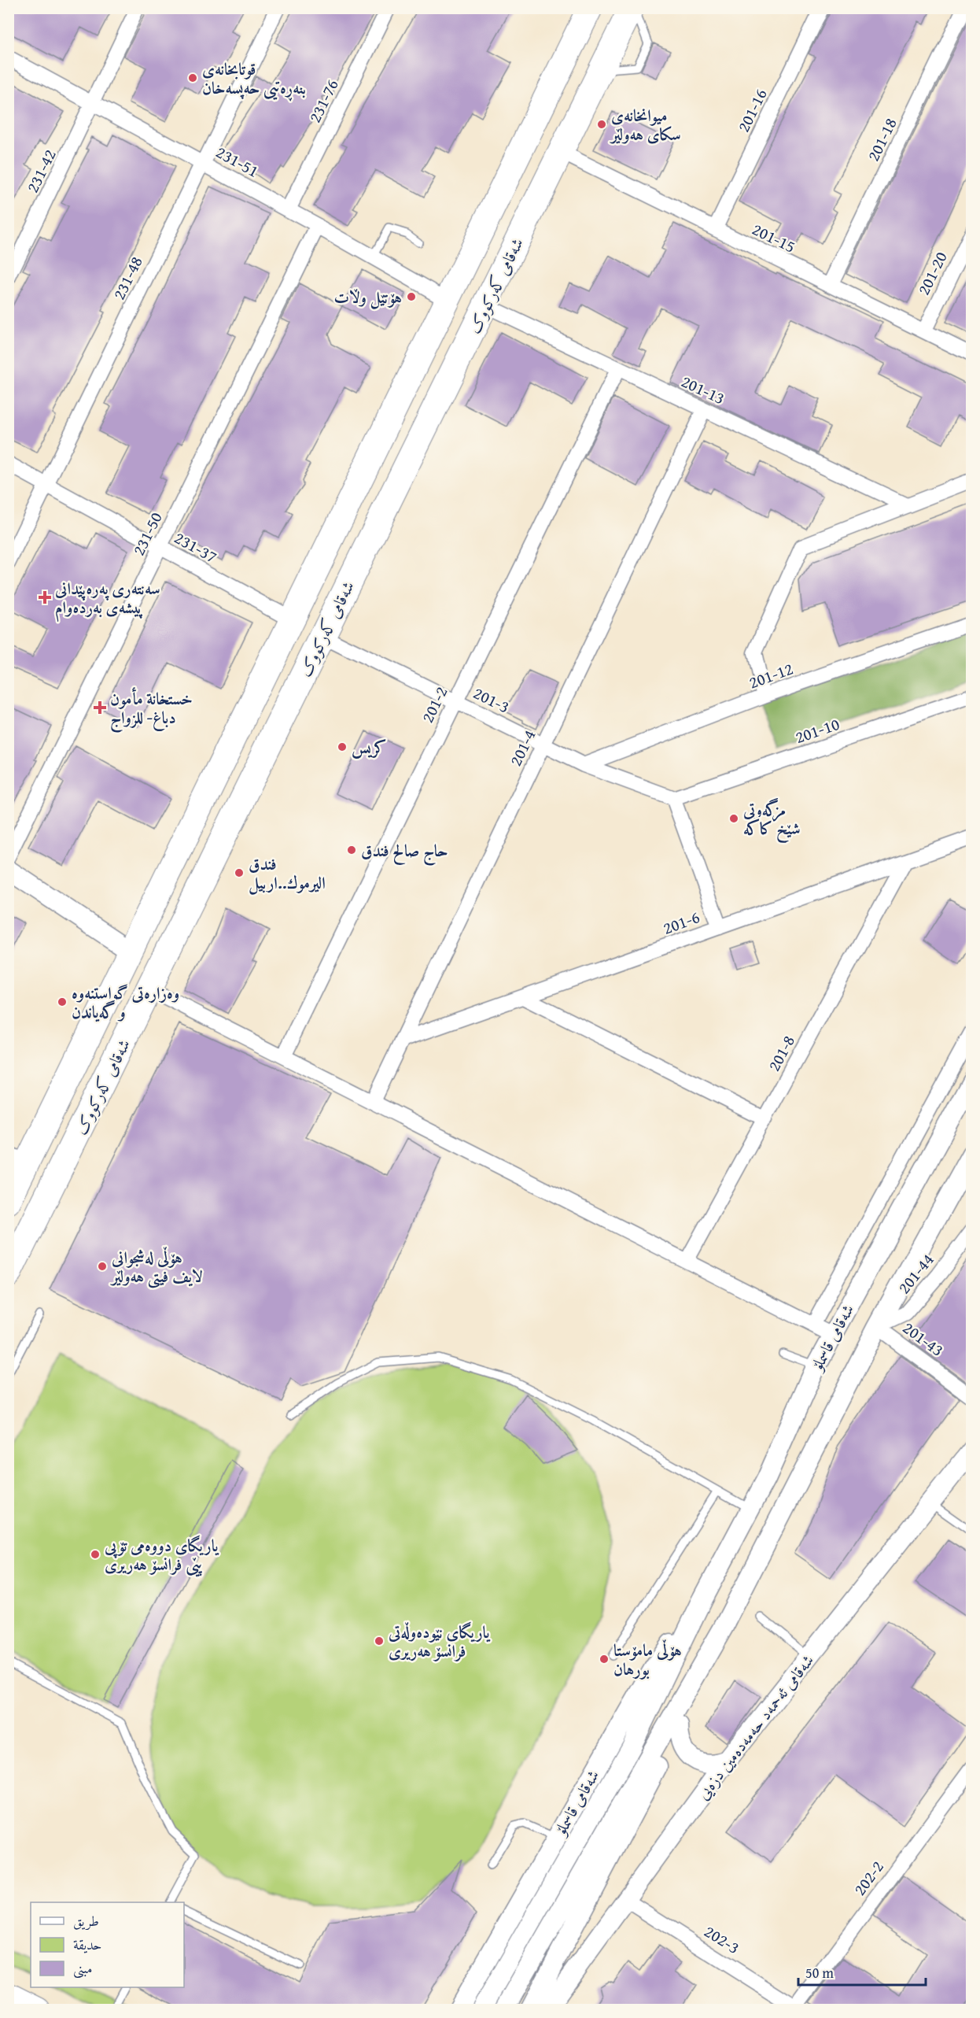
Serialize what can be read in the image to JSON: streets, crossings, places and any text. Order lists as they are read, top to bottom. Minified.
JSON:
{"streets":{"highway":["شەقامی کەرکووک"],"main road":["شەقامی قاسملۆ","شەقامی ئەحمەد حەمەدەمین دزەیی"],"street":["231-76","201-16","201-18","231-51","231-42","201-15","201-20","231-48","201-13","231-50","231-37","201-12","201-3","201-2","201-10","201-4","201-6","201-8","201-44","201-43","202-2","202-3"]},"crossings":[["231-76","231-51"],["201-16","201-15"],["201-18","201-15"],["231-51","231-42"],["231-51","231-48"],["231-51","231-50"],["201-15","201-20"],["201-15","شەقامی کەرکووک"],["231-48","231-37"],["شەقامی کەرکووک","201-13"],["شەقامی کەرکووک","201-3"],["201-13","201-2"],["201-13","201-4"],["231-50","231-37"],["201-12","201-3"],["201-3","201-2"],["201-3","201-10"],["201-3","201-4"],["201-4","201-6"],["201-6","201-8"],["201-44","201-43"],["شەقامی ئەحمەد حەمەدەمین دزەیی","202-3"],["202-2","202-3"]],"places":{"other":["قوتابخانەی بنەڕەتیی حەپسەخان","میوانخانەی سکای هەولێر","هۆتێل وڵات","كريس","مزگه‌وتی شێخ كاكه","حاج صالح فندق","فندق اليرموك..اربيل","وەزارەتی گواستنەوە و گەیاندن","هۆڵی لەشجوانی لایف فیتی هەولێر","یاریگای دووەمی تۆپی پێی فرانسۆ هەریری","یاریگای نێودەوڵەتی فرانسۆ هەریری","هۆڵی مامۆستا بورهان"],"health":["سەنتەری پەرەپێدانی پیشەی بەردەوام","خستخانة مأمون دباغ- للزواج"]},"legend":["طريق","حديقة","مبنى"],"scale_bar":"50 m"}
